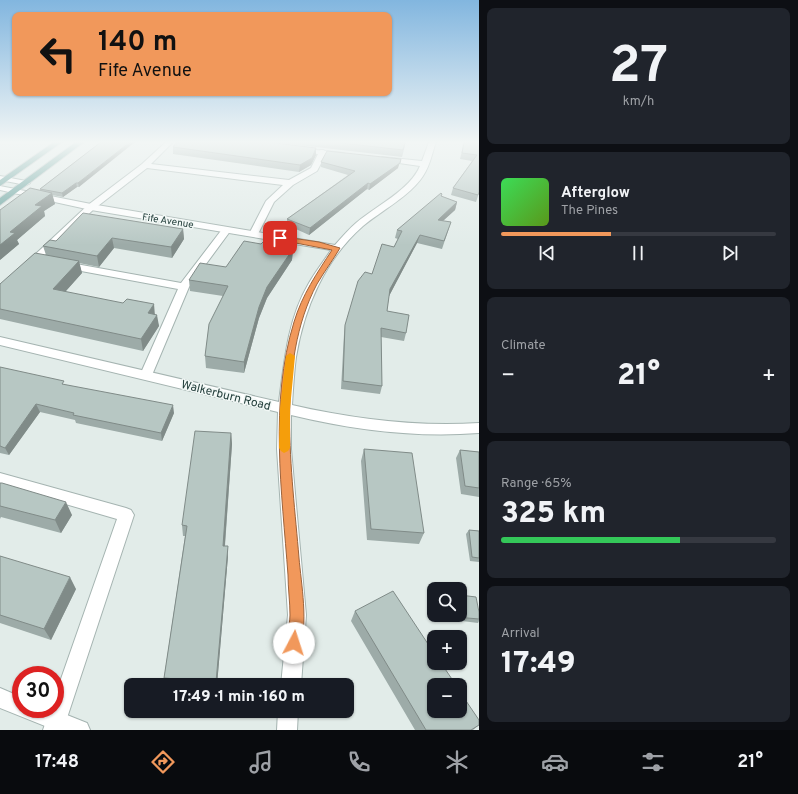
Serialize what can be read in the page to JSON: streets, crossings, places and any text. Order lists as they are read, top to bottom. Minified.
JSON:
{"streets":{"street":["Fife Avenue","Walkerburn Road"]},"page":{"tile":[["27","km/h"],"Climate",["Range · 65%","325 km"],["Arrival","17:49"]],"turn":["140 m","Fife Avenue"],"song":["Afterglow","The Pines"],"heat":["−","21°","+"],"map_buttons":["+","−"],"limit":"30","trip":"17:49 · 1 min · 160 m","tabs":["17:48","21°"]}}
